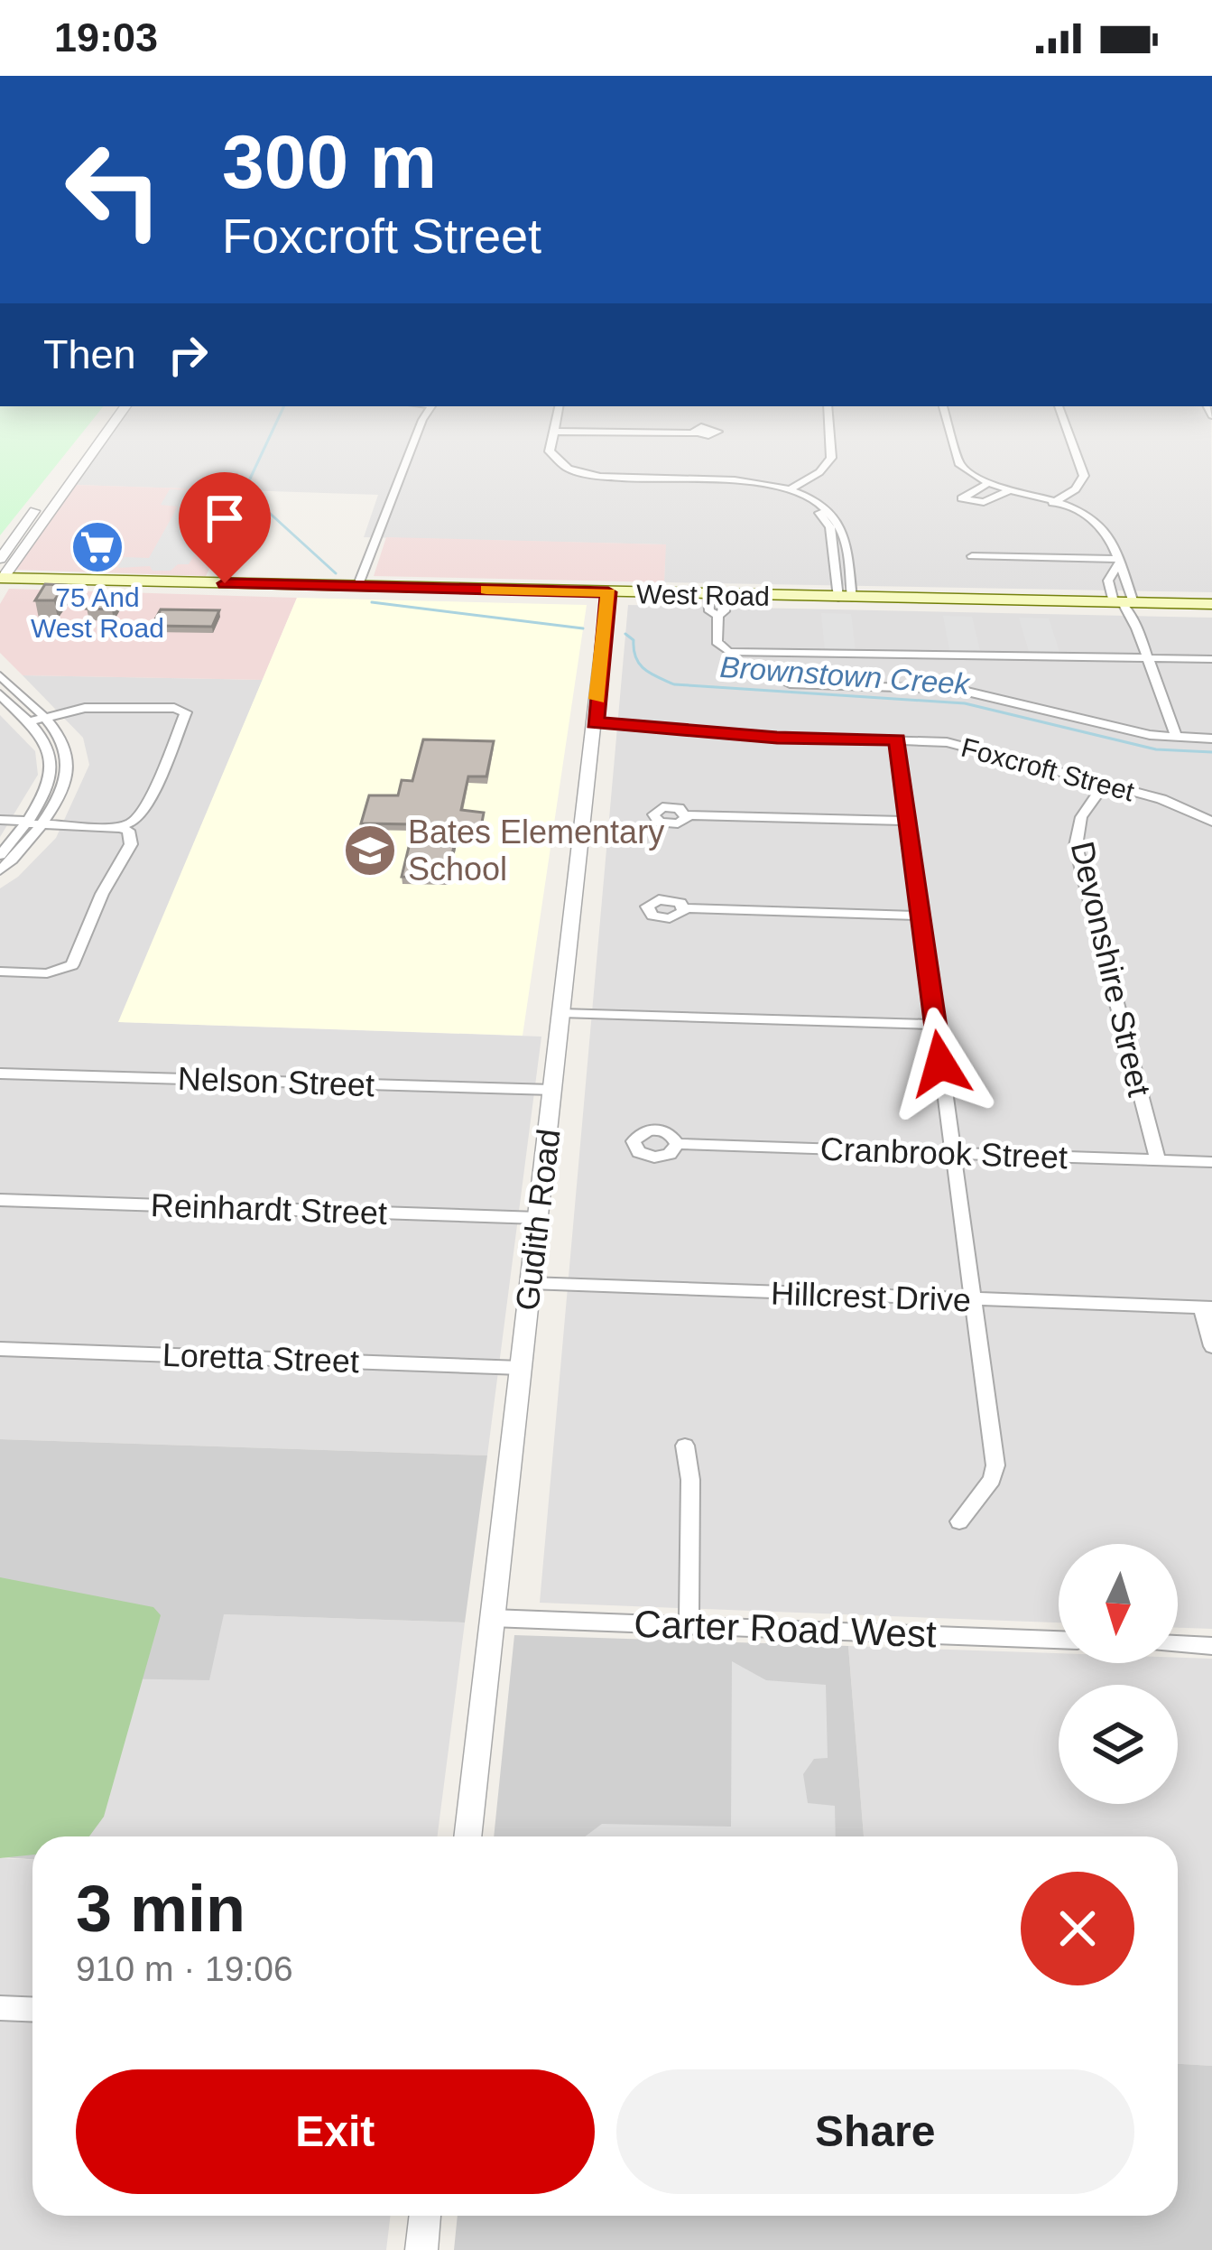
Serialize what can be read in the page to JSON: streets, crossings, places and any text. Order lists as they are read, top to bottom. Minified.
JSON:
{"streets":{"main road":["West Road"],"street":["Foxcroft Street","Devonshire Street","Nelson Street","Cranbrook Street","Reinhardt Street","Gudith Road","Hillcrest Drive","Loretta Street","Carter Road West"]},"crossings":[["West Road","Gudith Road"],["Foxcroft Street","Devonshire Street"],["Foxcroft Street","Gudith Road"],["Devonshire Street","Cranbrook Street"],["Nelson Street","Gudith Road"],["Reinhardt Street","Gudith Road"],["Gudith Road","Hillcrest Drive"],["Gudith Road","Loretta Street"],["Gudith Road","Carter Road West"]],"water":["Brownstown Creek"],"places":{"supermarket":["75 And West Road"],"school or university":["Bates Elementary School"]},"north":"bottom","page":{"status":"19:03","turn":["300 m","Foxcroft Street"],"then":"Then","heading":["3 min","910 m · 19:06"],"buttons":["Exit","Share"]}}
